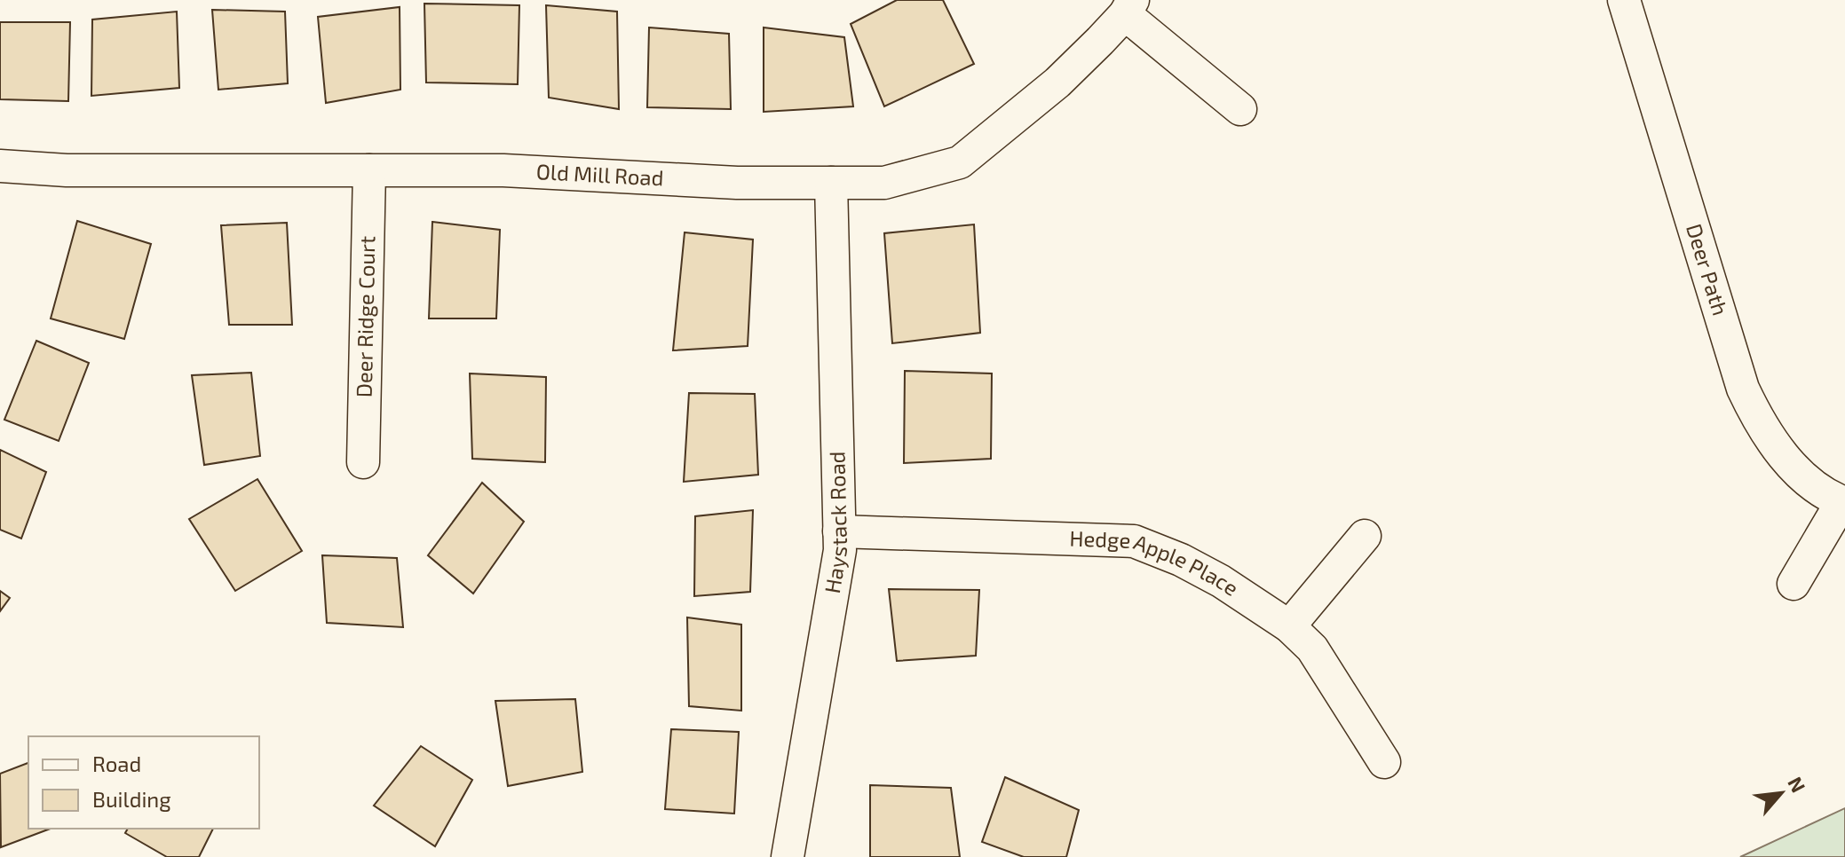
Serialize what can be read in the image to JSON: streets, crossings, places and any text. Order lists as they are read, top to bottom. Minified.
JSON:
{"streets":{"street":["Old Mill Road","Deer Path","Deer Ridge Court","Haystack Road","Hedge Apple Place"]},"crossings":[["Old Mill Road","Deer Ridge Court"],["Old Mill Road","Haystack Road"],["Haystack Road","Hedge Apple Place"]],"legend":["Road","Building"],"north":"top right"}
